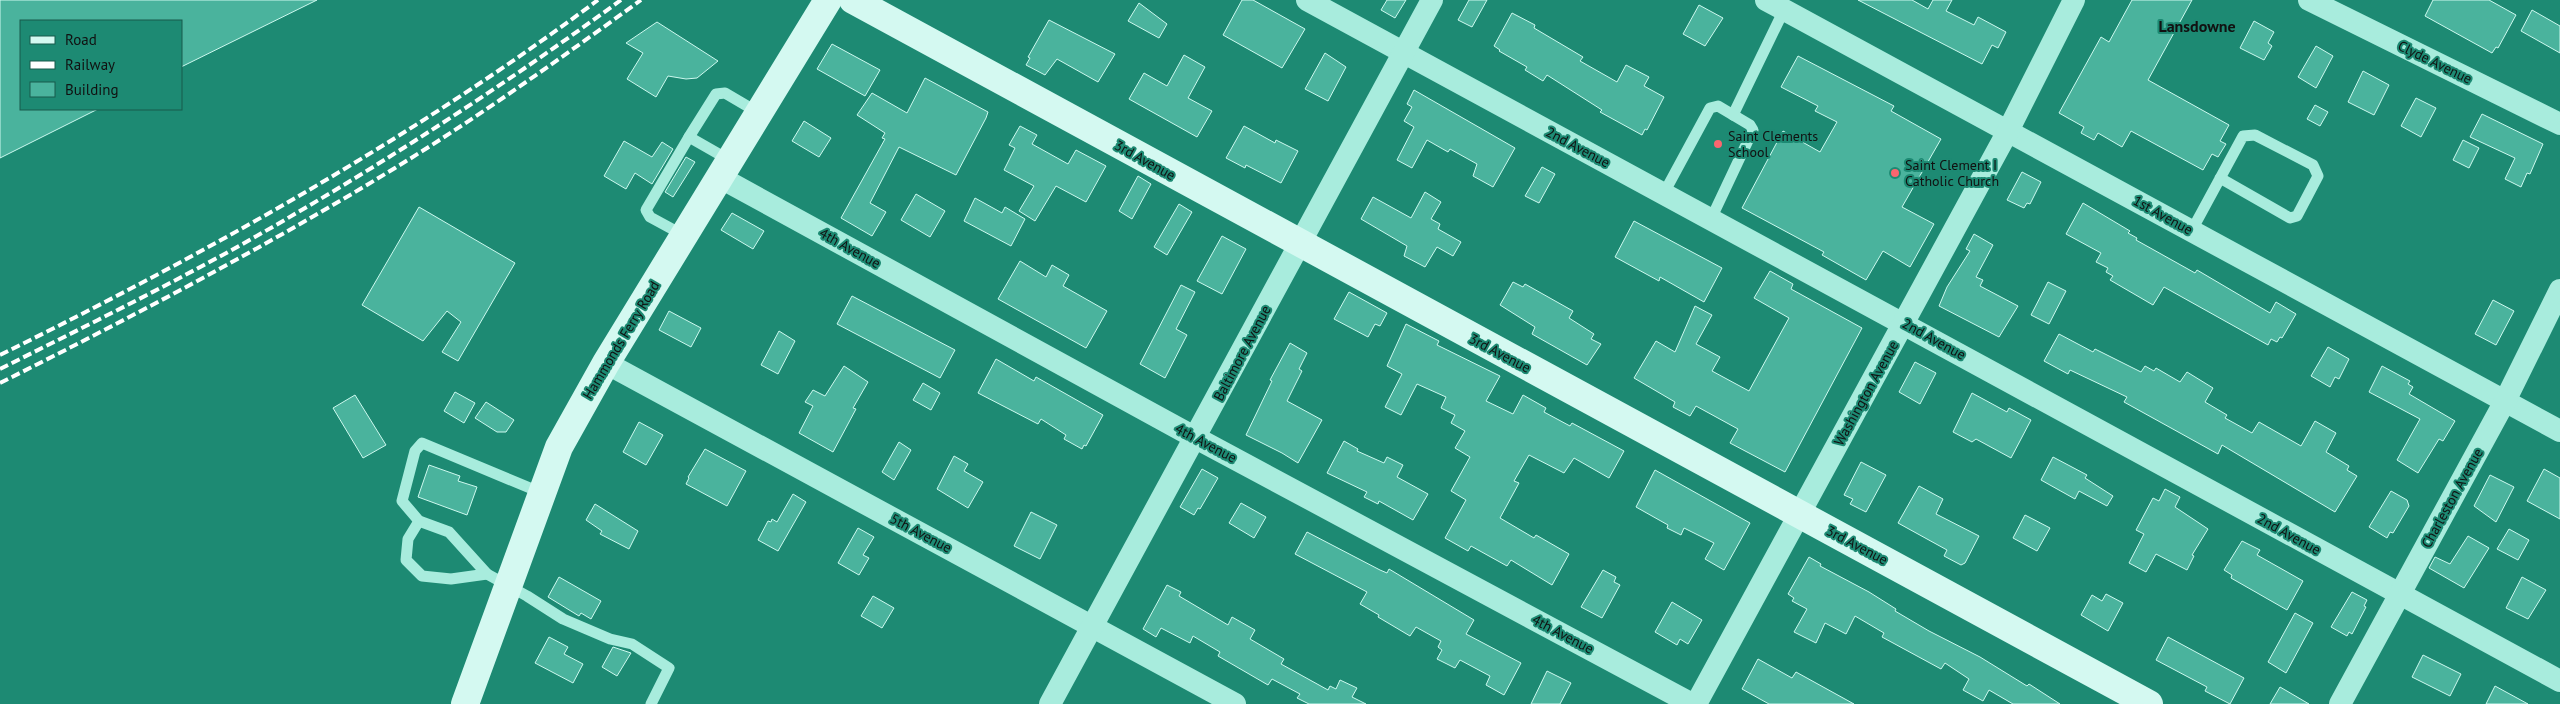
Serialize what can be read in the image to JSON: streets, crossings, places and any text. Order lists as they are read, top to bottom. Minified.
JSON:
{"streets":{"street":["Clyde Avenue","2nd Avenue","3rd Avenue","1st Avenue","4th Avenue","Hammonds Ferry Road","Baltimore Avenue","Washington Avenue","Charleston Avenue","5th Avenue"]},"crossings":[["2nd Avenue","Baltimore Avenue"],["2nd Avenue","Washington Avenue"],["2nd Avenue","Charleston Avenue"],["3rd Avenue","Baltimore Avenue"],["3rd Avenue","Washington Avenue"],["1st Avenue","Washington Avenue"],["1st Avenue","Charleston Avenue"],["4th Avenue","Hammonds Ferry Road"],["4th Avenue","Baltimore Avenue"],["4th Avenue","Washington Avenue"],["Hammonds Ferry Road","5th Avenue"],["Baltimore Avenue","5th Avenue"]],"districts":["Lansdowne"],"places":["Saint Clements School","Saint Clement I Catholic Church"],"legend":["Road","Railway","Building"]}
